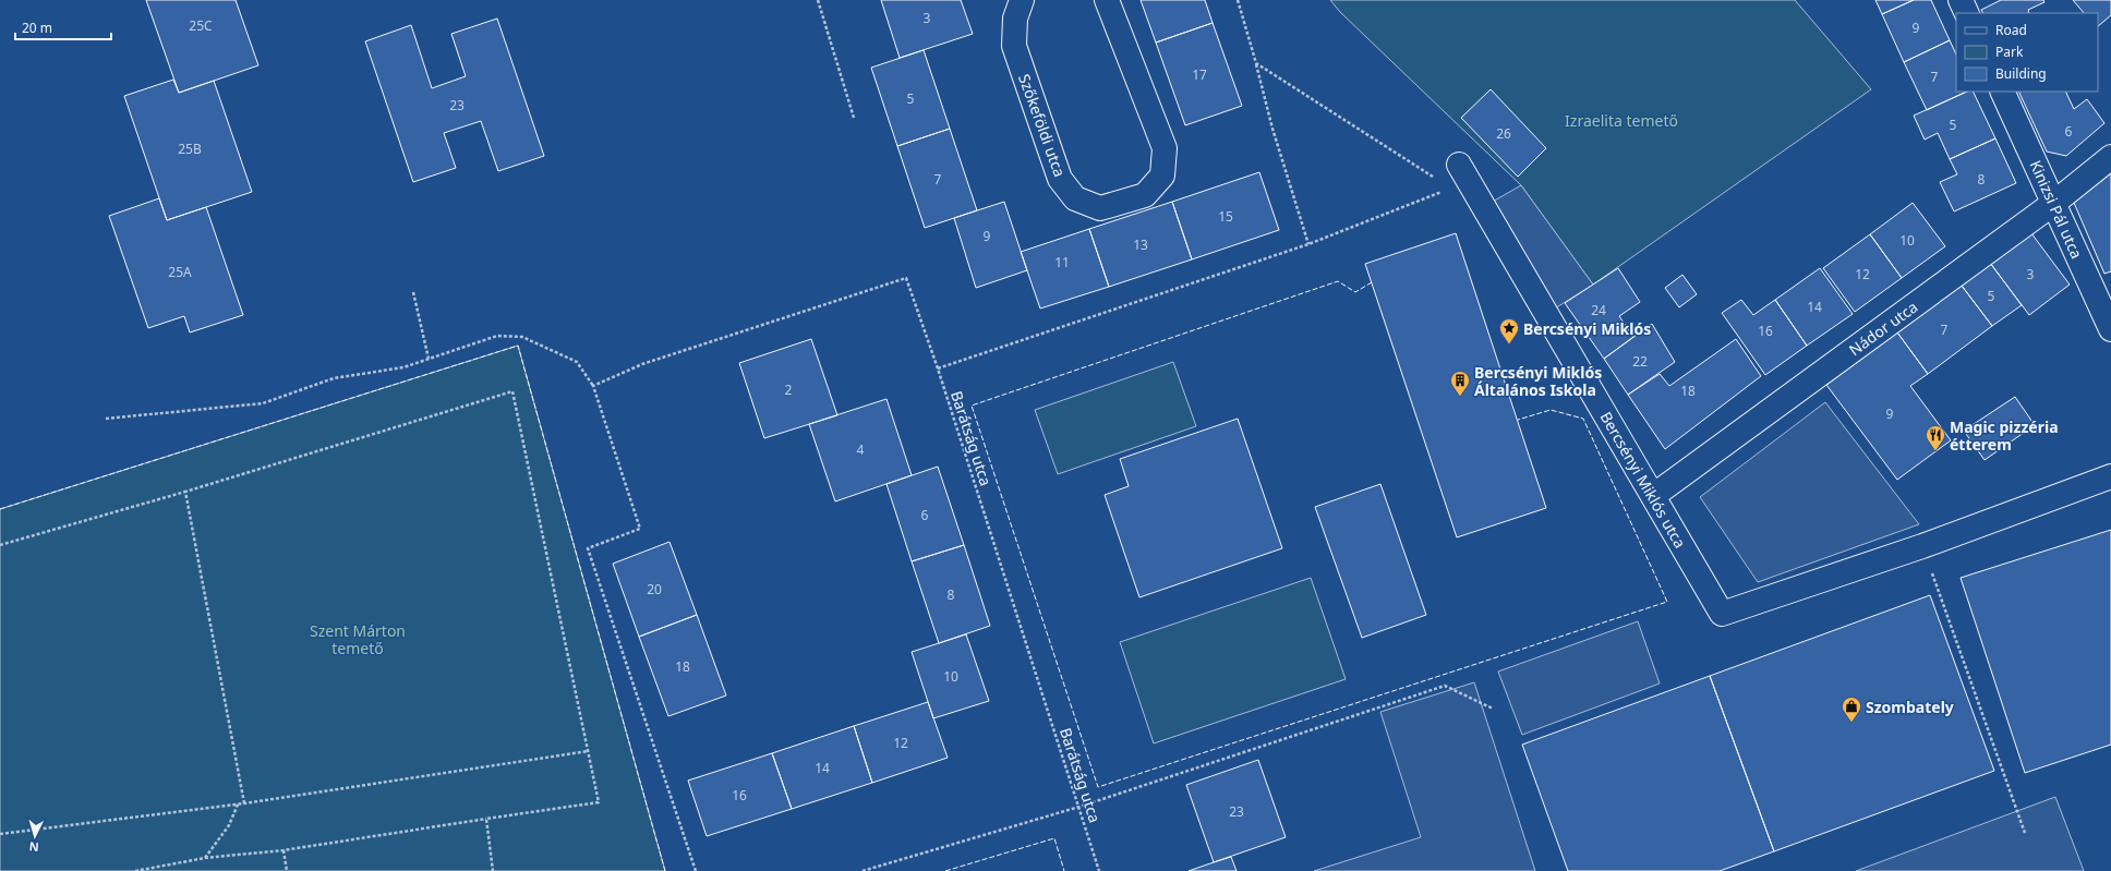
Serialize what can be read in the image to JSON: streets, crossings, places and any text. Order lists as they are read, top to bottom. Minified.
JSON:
{"streets":{"street":["Szőkeföldi utca","Kinizsi Pál utca","Nádor utca","Bercsényi Miklós utca"],"path":["Barátság utca"]},"crossings":[["Kinizsi Pál utca","Nádor utca"],["Nádor utca","Bercsényi Miklós utca"]],"parks":["Izraelita temető","Szent Márton temető"],"places":{"place":["Bercsényi Miklós"],"building":["Bercsényi Miklós Általános Iskola"],"restaurant":["Magic pizzéria étterem"],"shop":["Szombately"]},"house_numbers":["3","25C","9","17","7","5","23","5","6","26","25B","7","8","15","9","10","13","11","25A","12","3","5","14","24","7","16","22","2","18","9","4","6","20","8","18","10","12","14","16","23"],"legend":["Road","Park","Building"],"scale_bar":"20 m","north":"bottom"}
